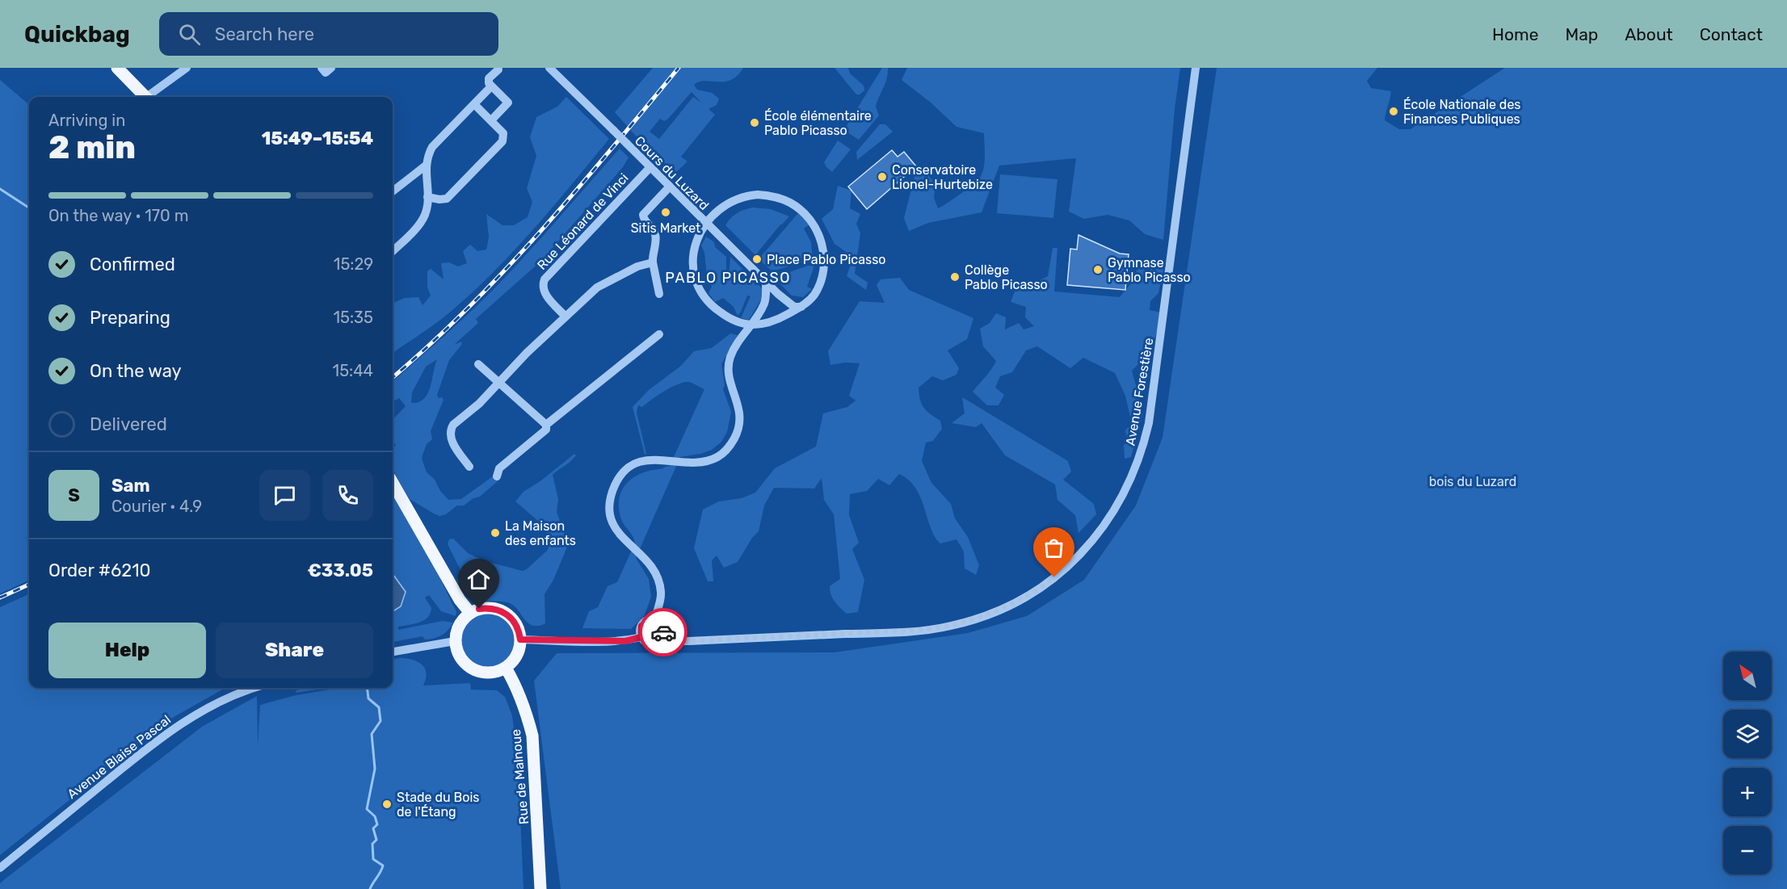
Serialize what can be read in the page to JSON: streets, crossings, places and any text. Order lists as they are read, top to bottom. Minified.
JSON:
{"streets":{"main road":["Rue de Malnoue"],"street":["Cours du Luzard","Rue Léonard de Vinci","Avenue Forestière","Avenue Blaise Pascal"]},"crossings":[["Cours du Luzard","Rue Léonard de Vinci"]],"districts":["PABLO PICASSO"],"parks":["bois du Luzard"],"places":["École Nationale des Finances Publiques","École élémentaire Pablo Picasso","Conservatoire Lionel-Hurtebize","Sitis Market","Place Pablo Picasso","Gymnase Pablo Picasso","Collège Pablo Picasso","La Maison des enfants","Stade du Bois de l'Étang"],"north":"top left","page":{"header":"Quickbag","search":"Search here","nav":["Home","Map","About","Contact"],"heading":["2 min","Arriving in","15:49–15:54"],"panel":["Sam","Courier · 4.9","Order #6210","€33.05"],"bar":"On the way · 170 m","list":[["Confirmed","15:29"],["Preparing","15:35"],["On the way","15:44"],"Delivered"],"round":"S","buttons":["Help","Share"],"map_buttons":["+","−"]}}
